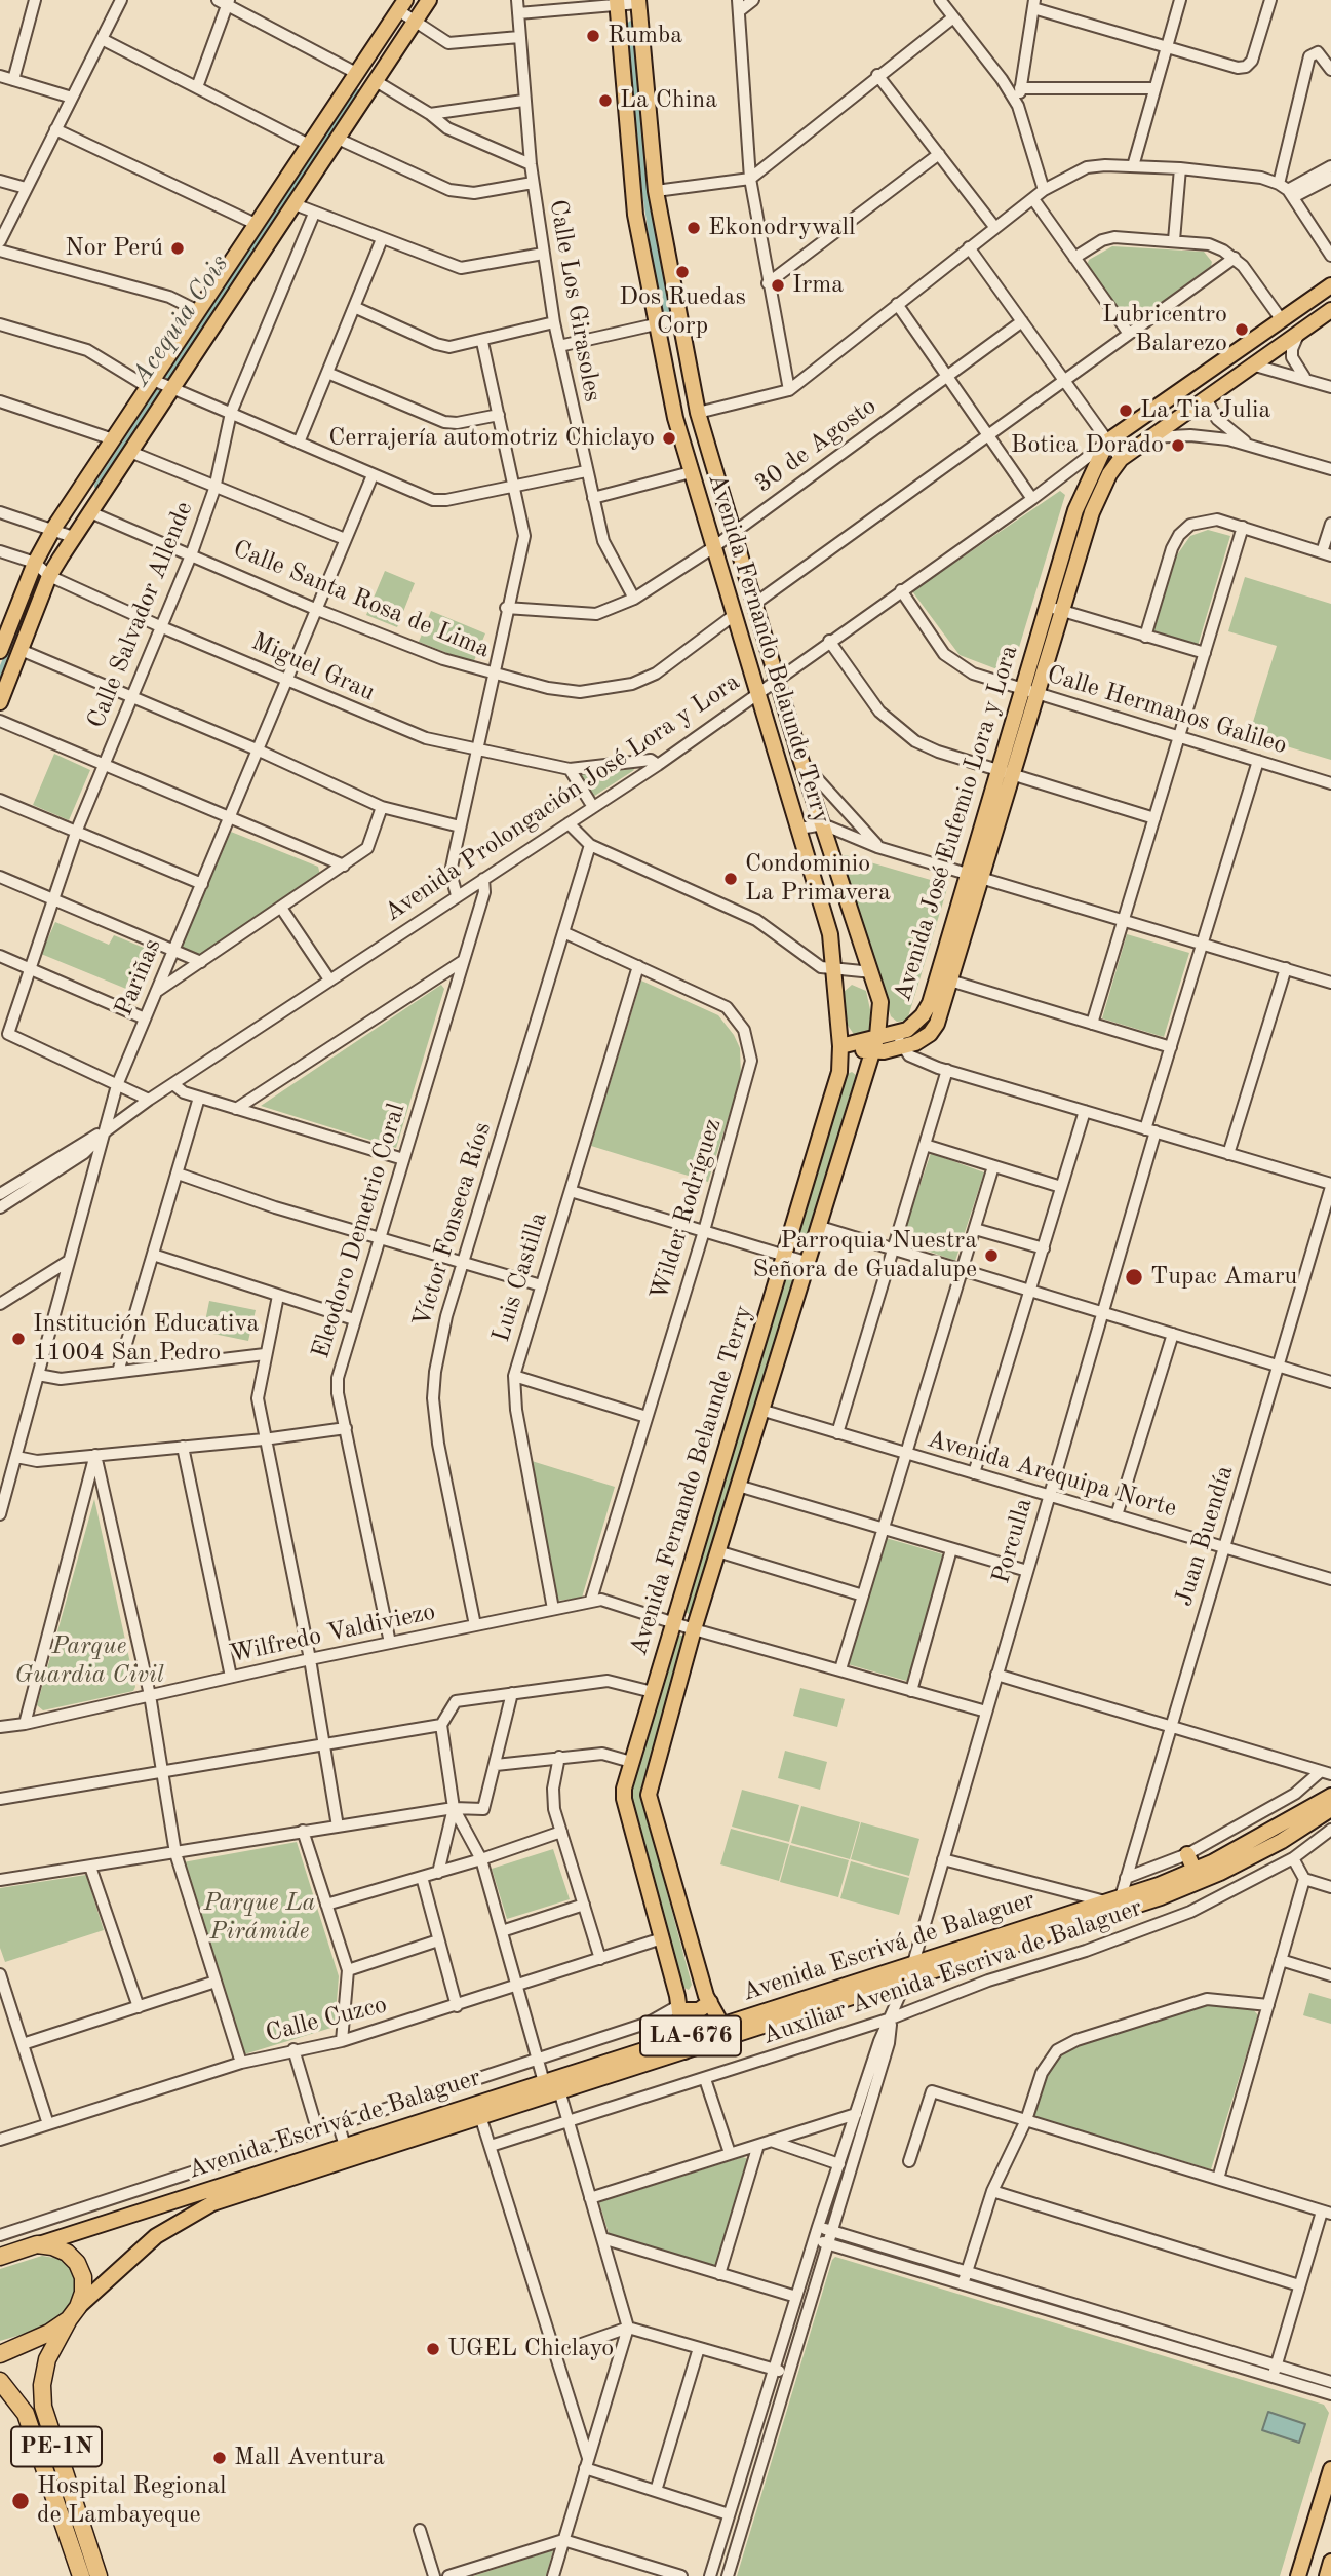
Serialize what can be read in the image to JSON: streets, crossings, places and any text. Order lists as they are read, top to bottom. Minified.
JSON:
{"streets":{"highway":["PE-1N"],"main road":["Avenida Fernando Belaunde Terry","Avenida José Eufemio Lora y Lora","Avenida Escrivá de Balaguer","LA-676"],"street":["Calle Los Girasoles","30 de Agosto","Calle Santa Rosa de Lima","Calle Salvador Allende","Miguel Grau","Calle Hermanos Galileo","Avenida Prolongación José Lora y Lora","Pariñas","Wilder Rodríguez","Víctor Fonseca Ríos","Eleodoro Demetrio Coral","Luis Castilla","Avenida Arequipa Norte","Juan Buendía","Porculla","Wilfredo Valdiviezo","Auxiliar Avenida Escriva de Balaguer","Calle Cuzco"]},"crossings":[["Calle Los Girasoles","30 de Agosto"],["30 de Agosto","Avenida Fernando Belaunde Terry"],["Calle Santa Rosa de Lima","Calle Salvador Allende"],["Calle Santa Rosa de Lima","Avenida Fernando Belaunde Terry"],["Calle Santa Rosa de Lima","Pariñas"],["Calle Salvador Allende","Miguel Grau"],["Calle Salvador Allende","Pariñas"],["Avenida Fernando Belaunde Terry","Avenida Prolongación José Lora y Lora"],["Avenida Fernando Belaunde Terry","Avenida José Eufemio Lora y Lora"],["Avenida Fernando Belaunde Terry","Avenida Arequipa Norte"],["Avenida Fernando Belaunde Terry","Wilfredo Valdiviezo"],["Avenida Fernando Belaunde Terry","Avenida Escrivá de Balaguer"],["Avenida Fernando Belaunde Terry","Calle Cuzco"],["Miguel Grau","Avenida Prolongación José Lora y Lora"],["Miguel Grau","Pariñas"],["Calle Hermanos Galileo","Avenida Prolongación José Lora y Lora"],["Calle Hermanos Galileo","Avenida José Eufemio Lora y Lora"],["Calle Hermanos Galileo","Porculla"],["Avenida Prolongación José Lora y Lora","Avenida José Eufemio Lora y Lora"],["Avenida Prolongación José Lora y Lora","Pariñas"],["Avenida Prolongación José Lora y Lora","Eleodoro Demetrio Coral"],["Wilder Rodríguez","Víctor Fonseca Ríos"],["Wilder Rodríguez","Luis Castilla"],["Wilder Rodríguez","Wilfredo Valdiviezo"],["Víctor Fonseca Ríos","Wilfredo Valdiviezo"],["Eleodoro Demetrio Coral","Wilfredo Valdiviezo"],["Luis Castilla","Wilfredo Valdiviezo"],["Avenida Arequipa Norte","Juan Buendía"],["Avenida Arequipa Norte","Porculla"],["Juan Buendía","Avenida Escrivá de Balaguer"],["Porculla","Wilfredo Valdiviezo"],["Porculla","Avenida Escrivá de Balaguer"],["Avenida Escrivá de Balaguer","PE-1N"]],"water":["Acequia Cois"],"parks":["Parque Guardia Civil","Parque La Pirámide"],"places":["Rumba","La China","Ekonodrywall","Nor Perú","Dos Ruedas Corp","Irma","Lubricentro Balarezo","La Tia Julia","Cerrajería automotriz Chiclayo","Botica Dorado","Condominio La Primavera","Parroquia Nuestra Señora de Guadalupe","Tupac Amaru","Institución Educativa 11004 San Pedro","UGEL Chiclayo","Mall Aventura","Hospital Regional de Lambayeque"]}
